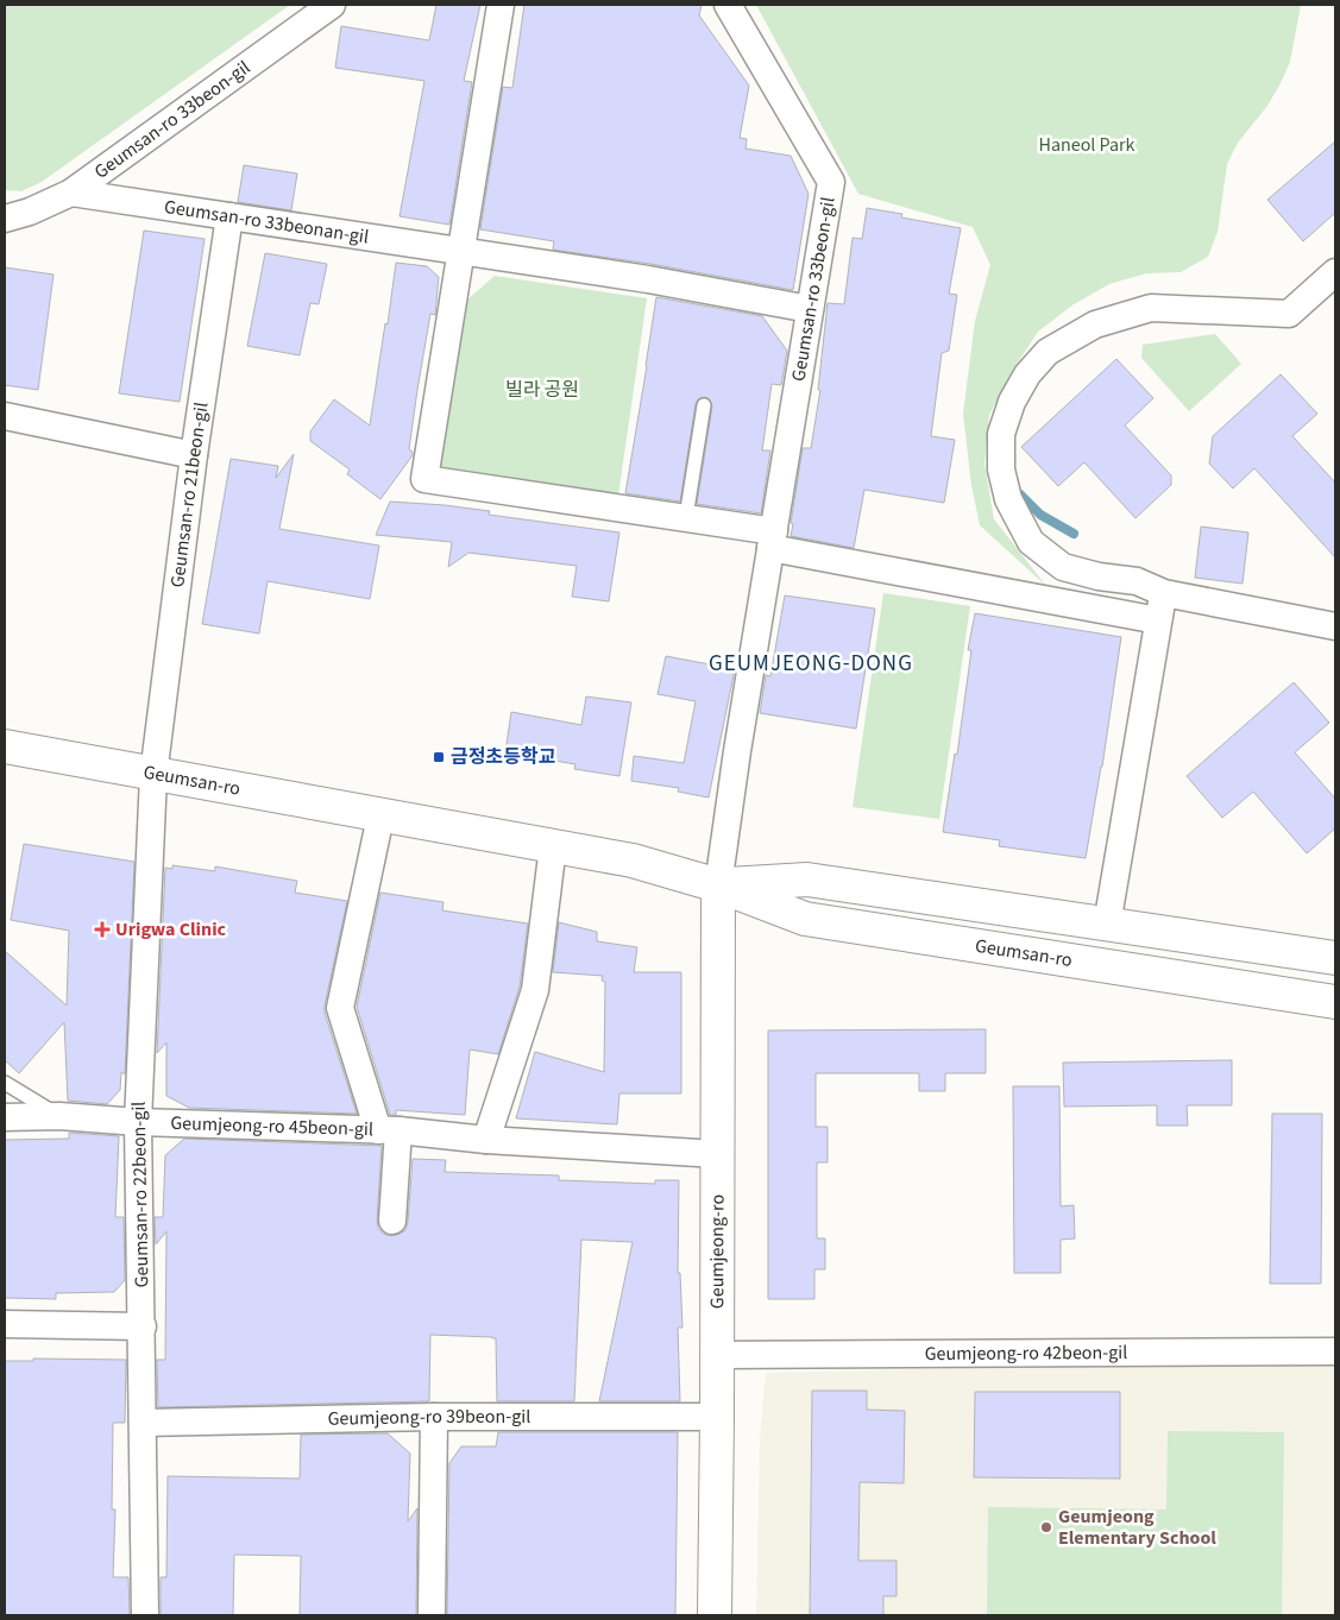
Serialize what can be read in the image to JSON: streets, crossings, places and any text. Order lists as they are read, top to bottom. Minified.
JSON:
{"streets":{"street":["Geumsan-ro 33beon-gil","Geumsan-ro 33beonan-gil","Geumsan-ro 21beon-gil","Geumsan-ro","Geumjeong-ro 45beon-gil","Geumsan-ro 22beon-gil","Geumjeong-ro","Geumjeong-ro 42beon-gil","Geumjeong-ro 39beon-gil"]},"crossings":[["Geumsan-ro 33beon-gil","Geumsan-ro 33beonan-gil"],["Geumsan-ro 33beon-gil","Geumsan-ro"],["Geumsan-ro 33beon-gil","Geumjeong-ro"],["Geumsan-ro 33beonan-gil","Geumsan-ro 21beon-gil"],["Geumsan-ro 21beon-gil","Geumsan-ro"],["Geumsan-ro 21beon-gil","Geumsan-ro 22beon-gil"],["Geumsan-ro","Geumsan-ro 22beon-gil"],["Geumsan-ro","Geumjeong-ro"],["Geumjeong-ro 45beon-gil","Geumsan-ro 22beon-gil"],["Geumjeong-ro 45beon-gil","Geumjeong-ro"],["Geumsan-ro 22beon-gil","Geumjeong-ro 39beon-gil"],["Geumjeong-ro","Geumjeong-ro 42beon-gil"],["Geumjeong-ro","Geumjeong-ro 39beon-gil"]],"districts":["GEUMJEONG-DONG"],"parks":["Haneol Park","빌라 공원"],"places":{"transit":["금정초등학교"],"health":["Urigwa Clinic"],"other":["Geumjeong Elementary School"]}}
